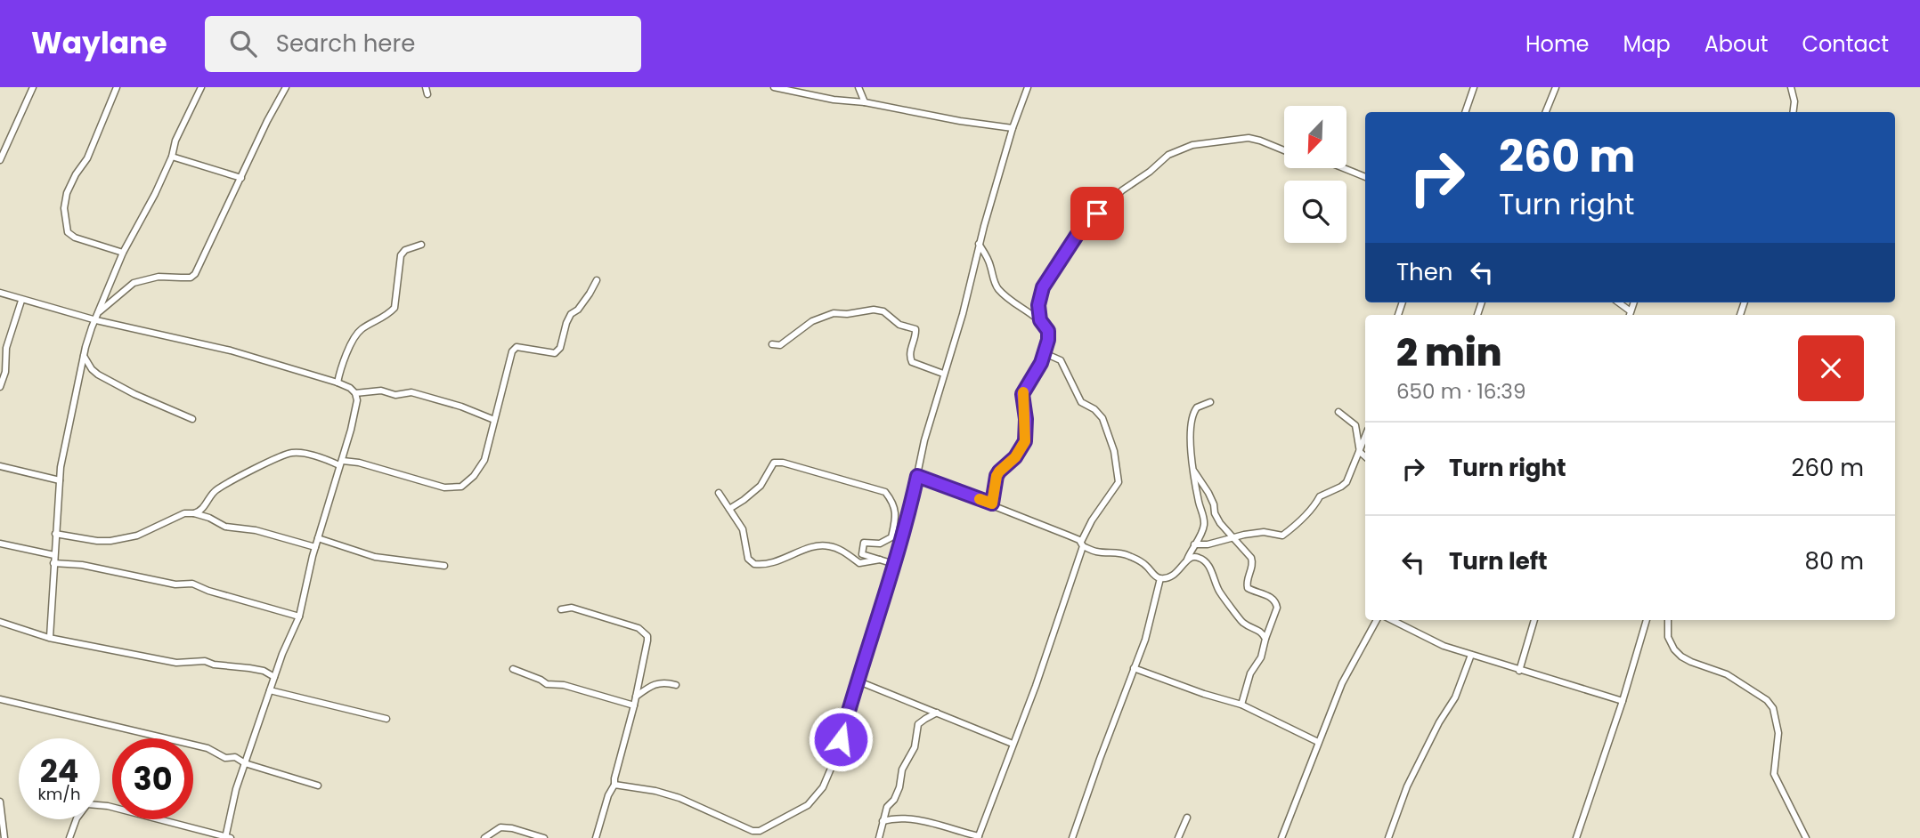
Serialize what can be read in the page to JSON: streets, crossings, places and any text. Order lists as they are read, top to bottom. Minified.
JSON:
{"north":"bottom left","page":{"header":"Waylane","search":"Search here","nav":["Home","Map","About","Contact"],"turn":["260 m","Turn right"],"then":"Then","heading":["2 min","650 m · 16:39"],"list":[{"name":"Turn right","value":"260 m"},{"name":"Turn left","value":"80 m"}],"speed":"24 km/h","limit":"30"}}
